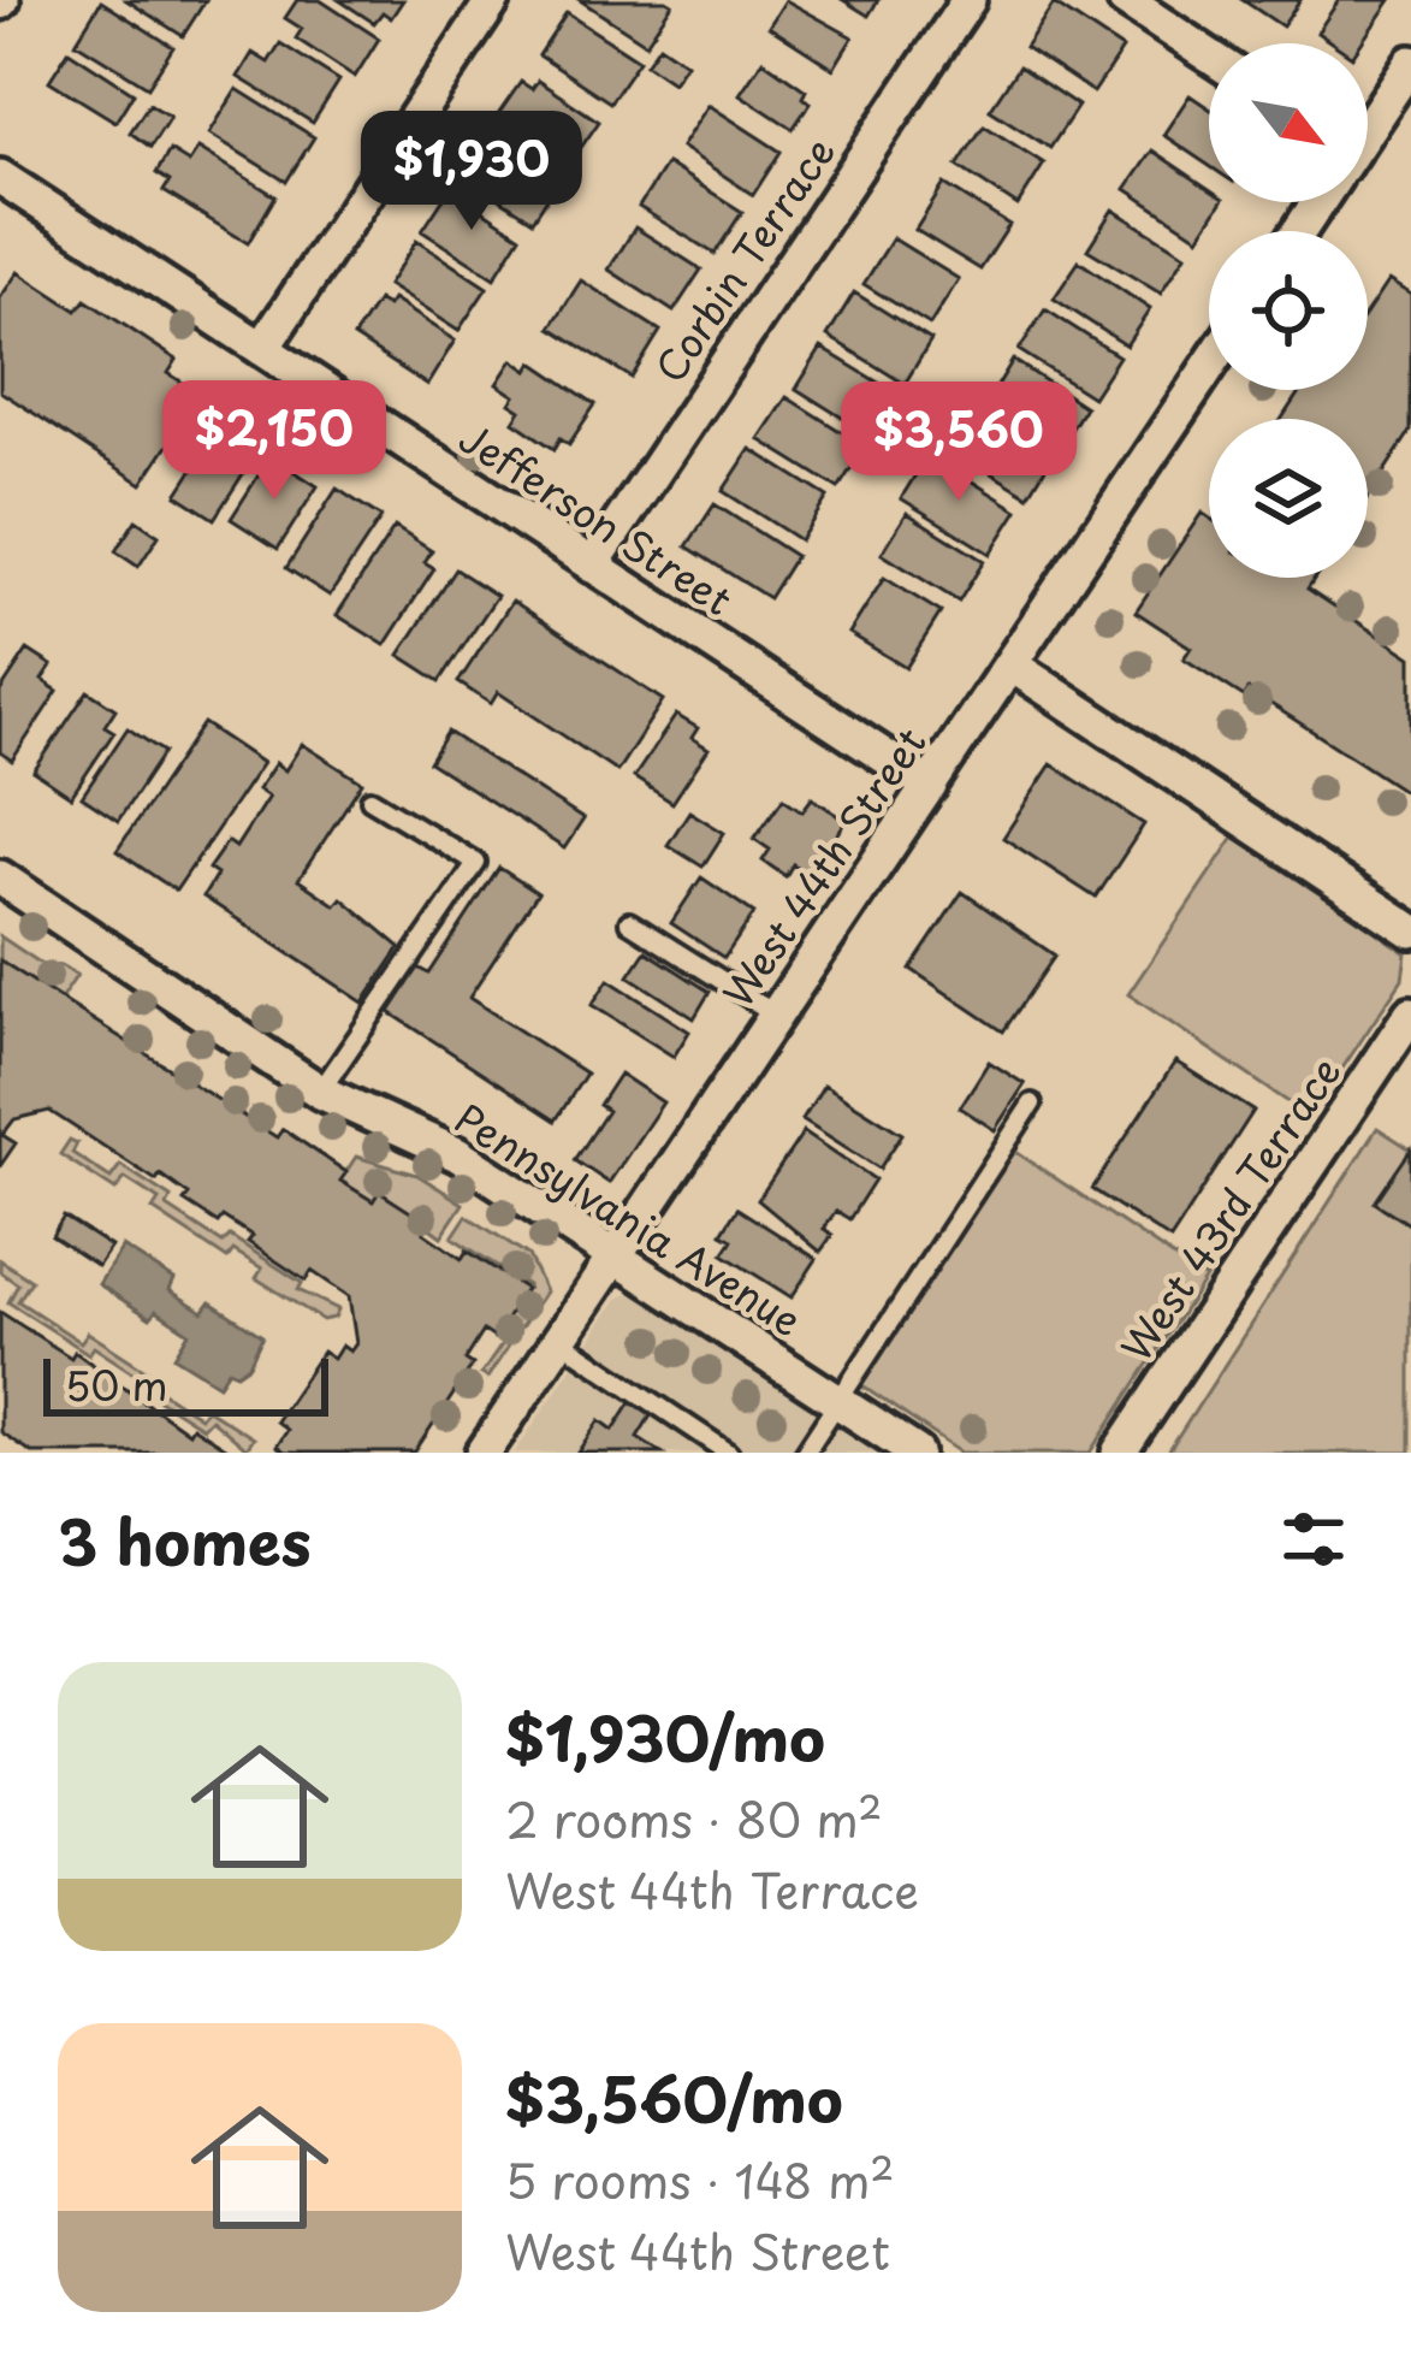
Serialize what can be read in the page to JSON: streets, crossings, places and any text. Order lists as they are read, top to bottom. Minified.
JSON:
{"streets":{"street":["Corbin Terrace","Jefferson Street","West 44th Street","West 43rd Terrace","Pennsylvania Avenue"]},"crossings":[["Corbin Terrace","Jefferson Street"],["Jefferson Street","West 44th Street"],["West 44th Street","Pennsylvania Avenue"]],"scale_bar":"50 m","north":"bottom right","page":{"price":["$1,930","$2,150","$3,560"],"scale":"50 m","heading":"3 homes","list":[{"name":"$1,930/mo","note":"2 rooms · 80 m² · West 44th Terrace"},{"name":"$3,560/mo","note":"5 rooms · 148 m² · West 44th Street"}]}}
